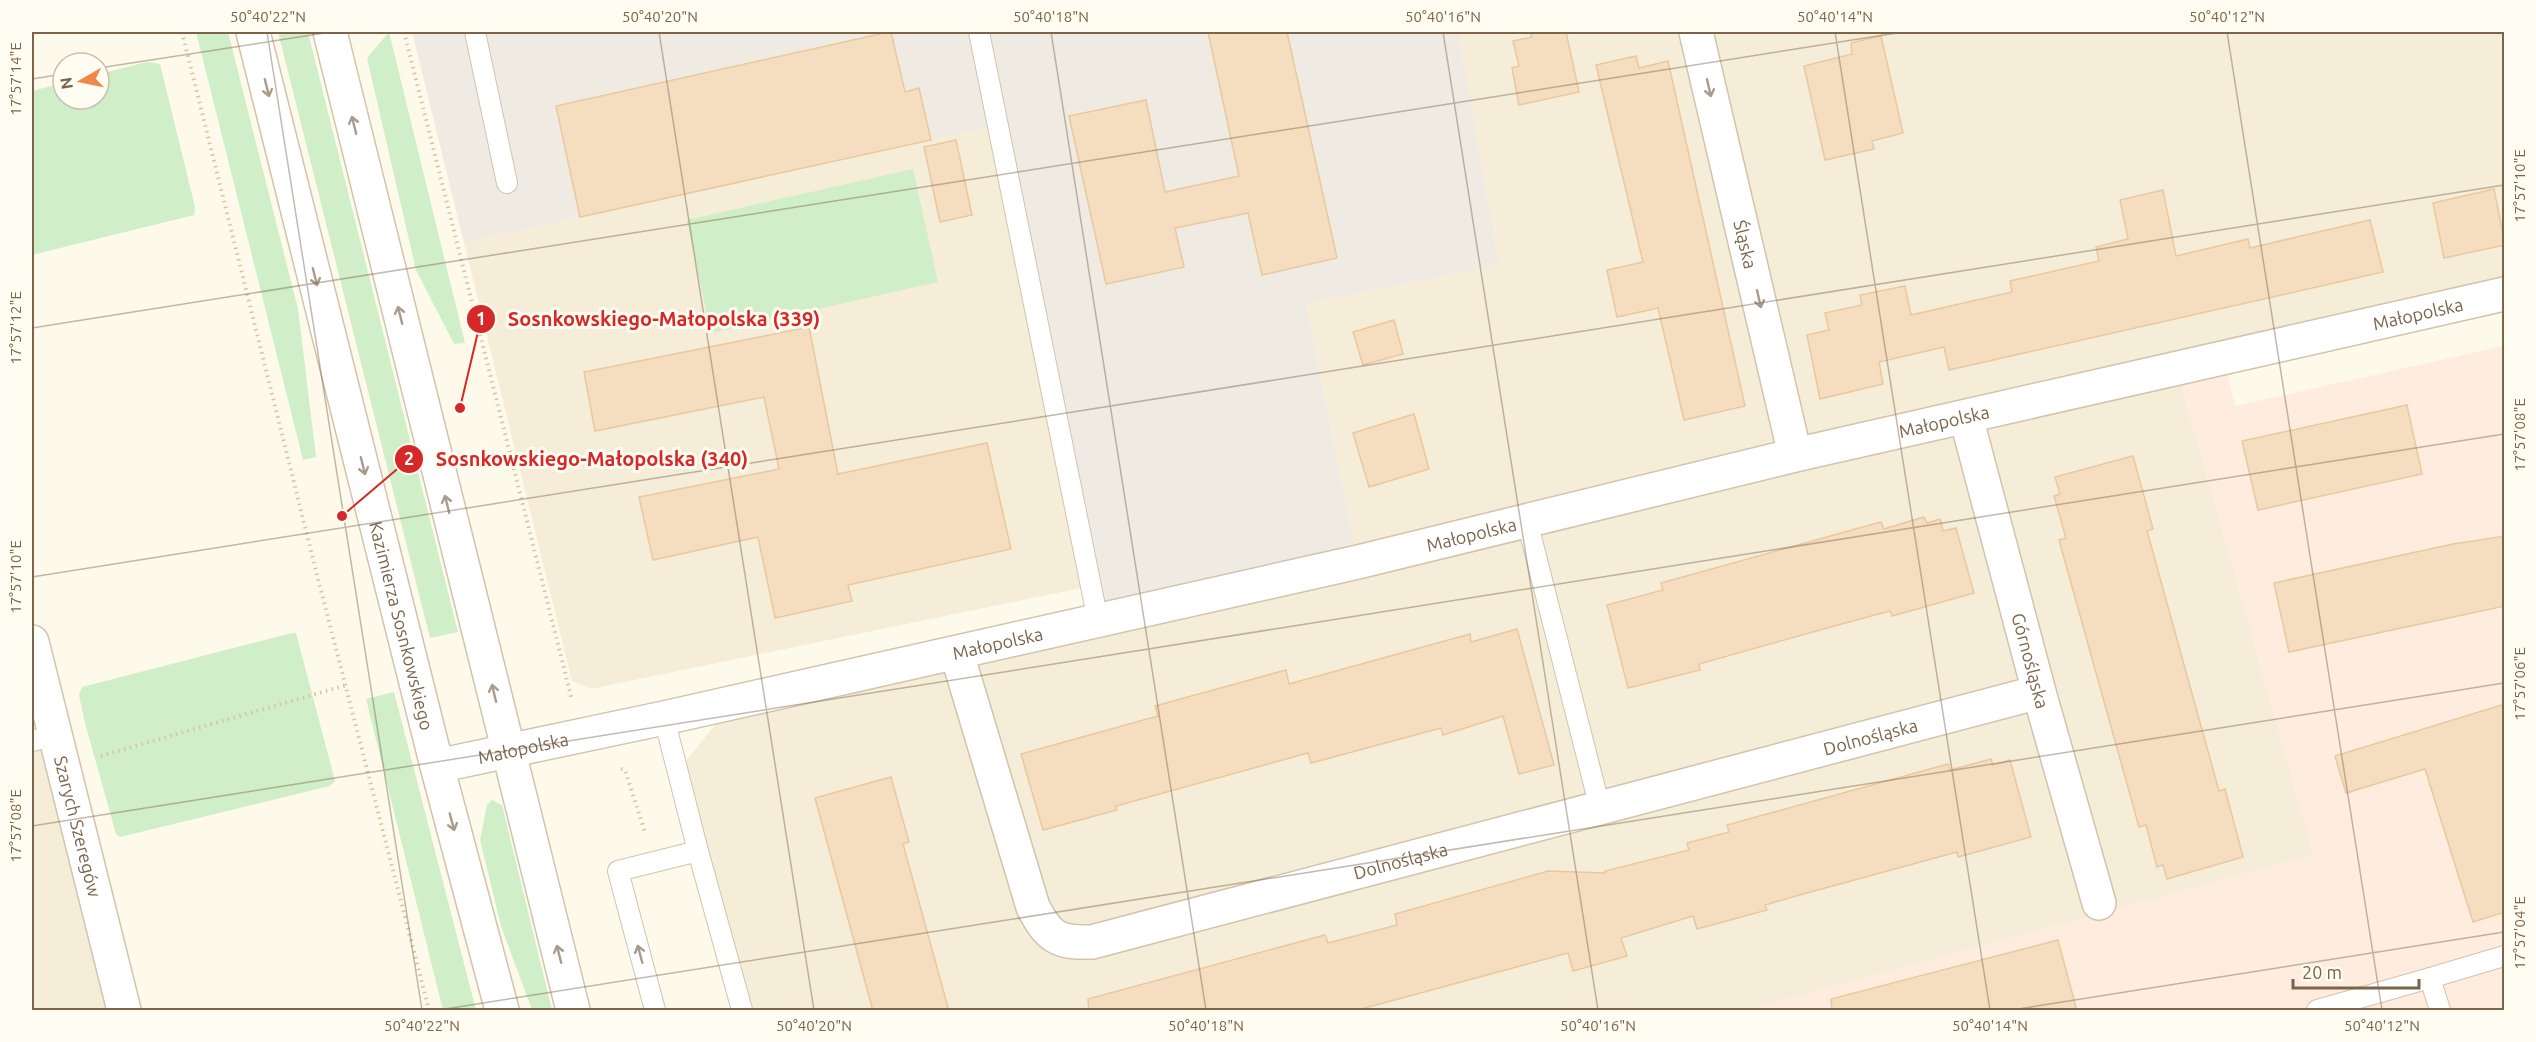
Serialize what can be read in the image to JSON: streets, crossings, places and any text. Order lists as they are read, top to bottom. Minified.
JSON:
{"streets":{"street":["Śląska","Małopolska","Kazimierza Sosnkowskiego","Górnośląska","Dolnośląska","Szarych Szeregów"]},"crossings":[["Śląska","Małopolska"],["Małopolska","Kazimierza Sosnkowskiego"],["Małopolska","Górnośląska"],["Małopolska","Dolnośląska"],["Górnośląska","Dolnośląska"]],"one_way":["Śląska"],"places":["Sosnkowskiego-Małopolska (339)","Sosnkowskiego-Małopolska (340)"],"scale_bar":"20 m","north":"left","coordinates":["50°40'22\"N","50°40'20\"N","50°40'18\"N","50°40'16\"N","50°40'14\"N","50°40'12\"N","17°57'14\"E","17°57'10\"E","17°57'12\"E","17°57'08\"E","17°57'06\"E","17°57'04\"E"]}
